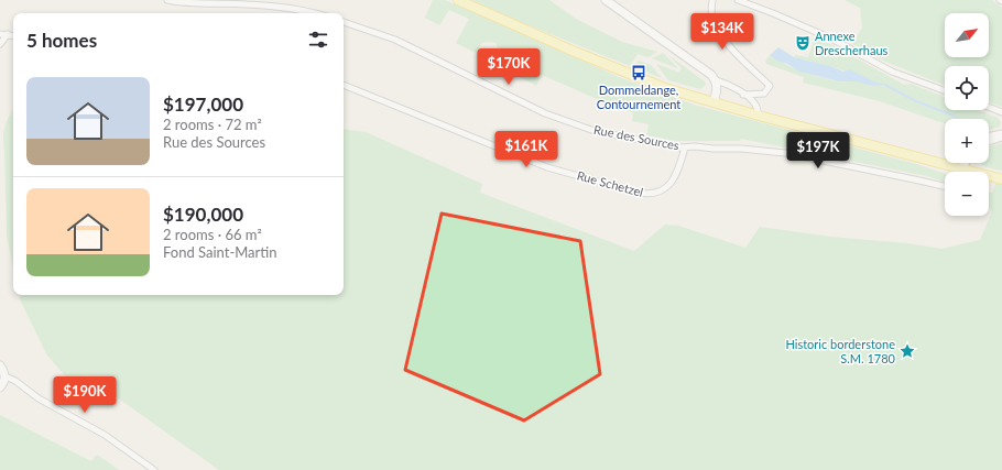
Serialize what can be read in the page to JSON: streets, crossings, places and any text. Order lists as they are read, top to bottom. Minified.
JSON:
{"streets":{"street":["Rue des Sources","Rue Schetzel"]},"crossings":[["Rue des Sources","Rue Schetzel"]],"places":{"theatre":["Annexe Drescherhaus"],"bus stop":["Dommeldange, Contournement"],"place":["Historic borderstone S.M. 1780"]},"north":"top right","page":{"map_buttons":["+","−"],"price":["$134K","$170K","$161K","$197K","$190K"],"heading":"5 homes","list":[{"name":"$197,000","note":"2 rooms · 72 m² · Rue des Sources"},{"name":"$190,000","note":"2 rooms · 66 m² · Fond Saint-Martin"}]}}
